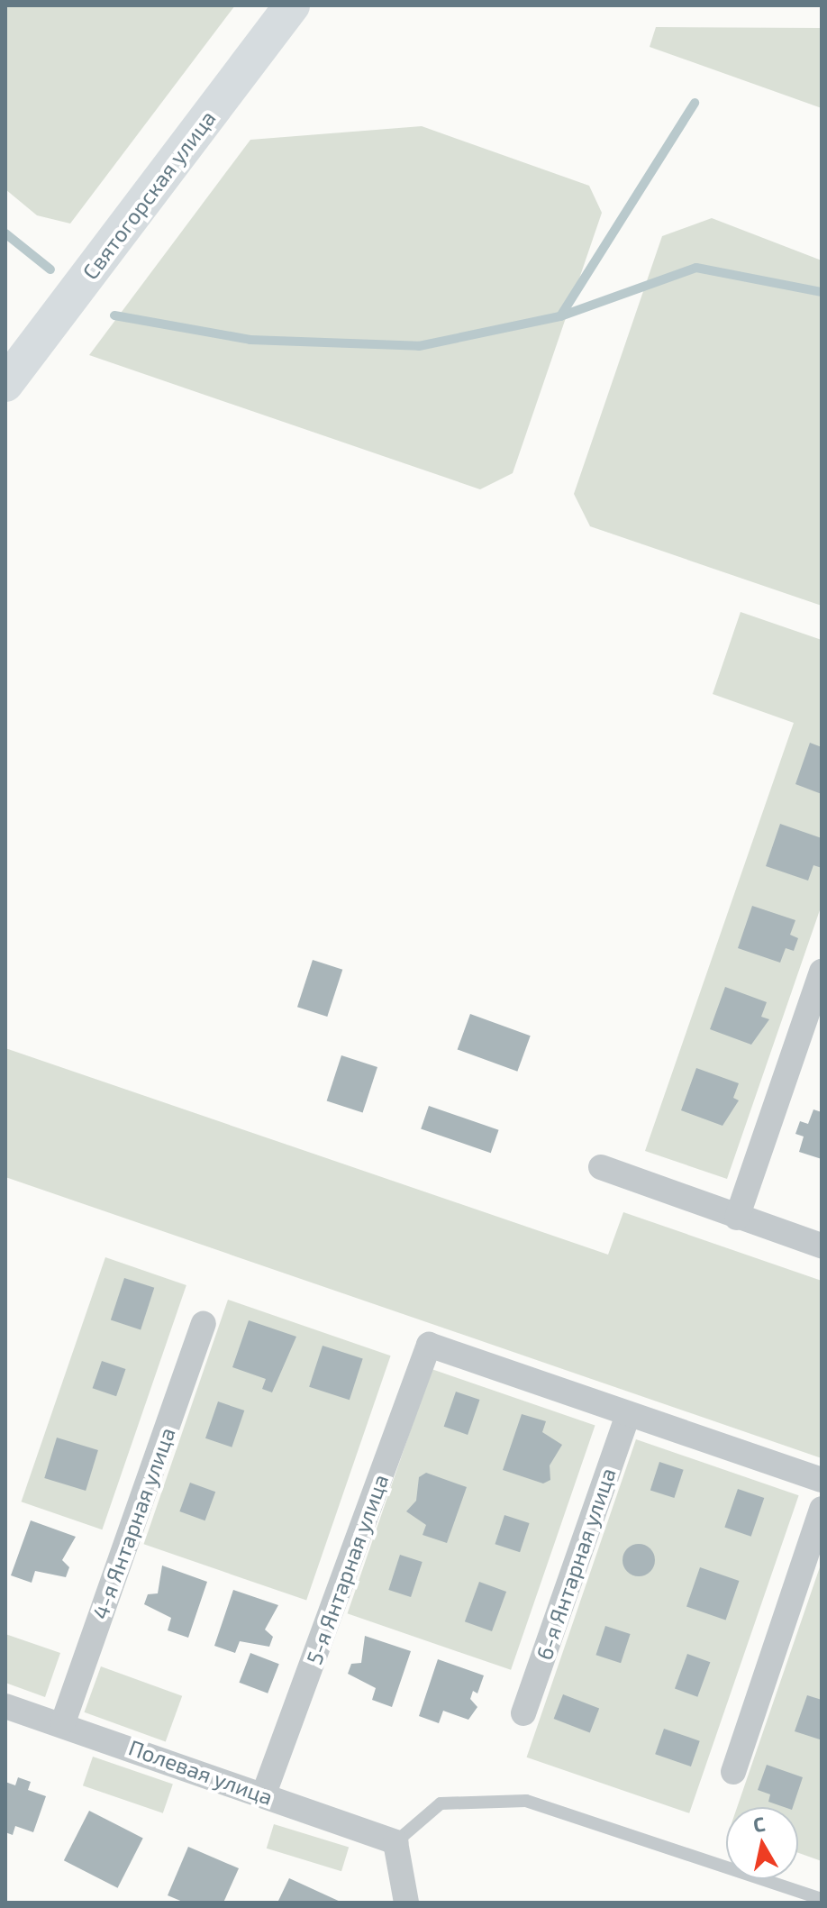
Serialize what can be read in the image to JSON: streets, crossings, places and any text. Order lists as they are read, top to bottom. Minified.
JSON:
{"streets":{"street":["Святогорская улица","4-я Янтарная улица","6-я Янтарная улица","5-я Янтарная улица","Полевая улица"]},"crossings":[["4-я Янтарная улица","Полевая улица"],["6-я Янтарная улица","5-я Янтарная улица"],["5-я Янтарная улица","Полевая улица"]],"north":"top"}
